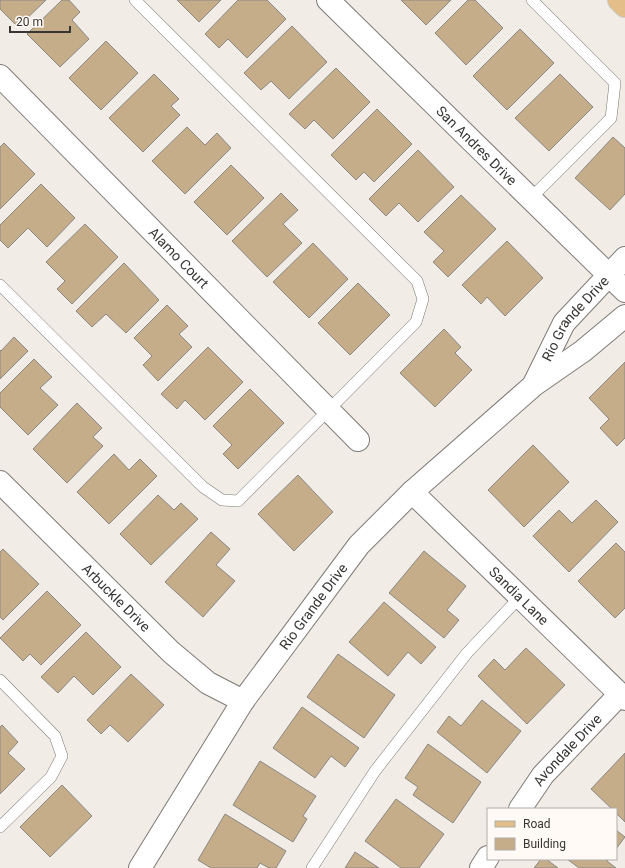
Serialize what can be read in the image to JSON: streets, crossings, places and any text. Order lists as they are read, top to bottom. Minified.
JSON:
{"streets":{"street":["San Andres Drive","Alamo Court","Rio Grande Drive","Sandia Lane","Arbuckle Drive","Avondale Drive"]},"crossings":[["San Andres Drive","Rio Grande Drive"],["Rio Grande Drive","Sandia Lane"],["Rio Grande Drive","Arbuckle Drive"],["Sandia Lane","Avondale Drive"]],"legend":["Road","Building"],"scale_bar":"20 m"}
